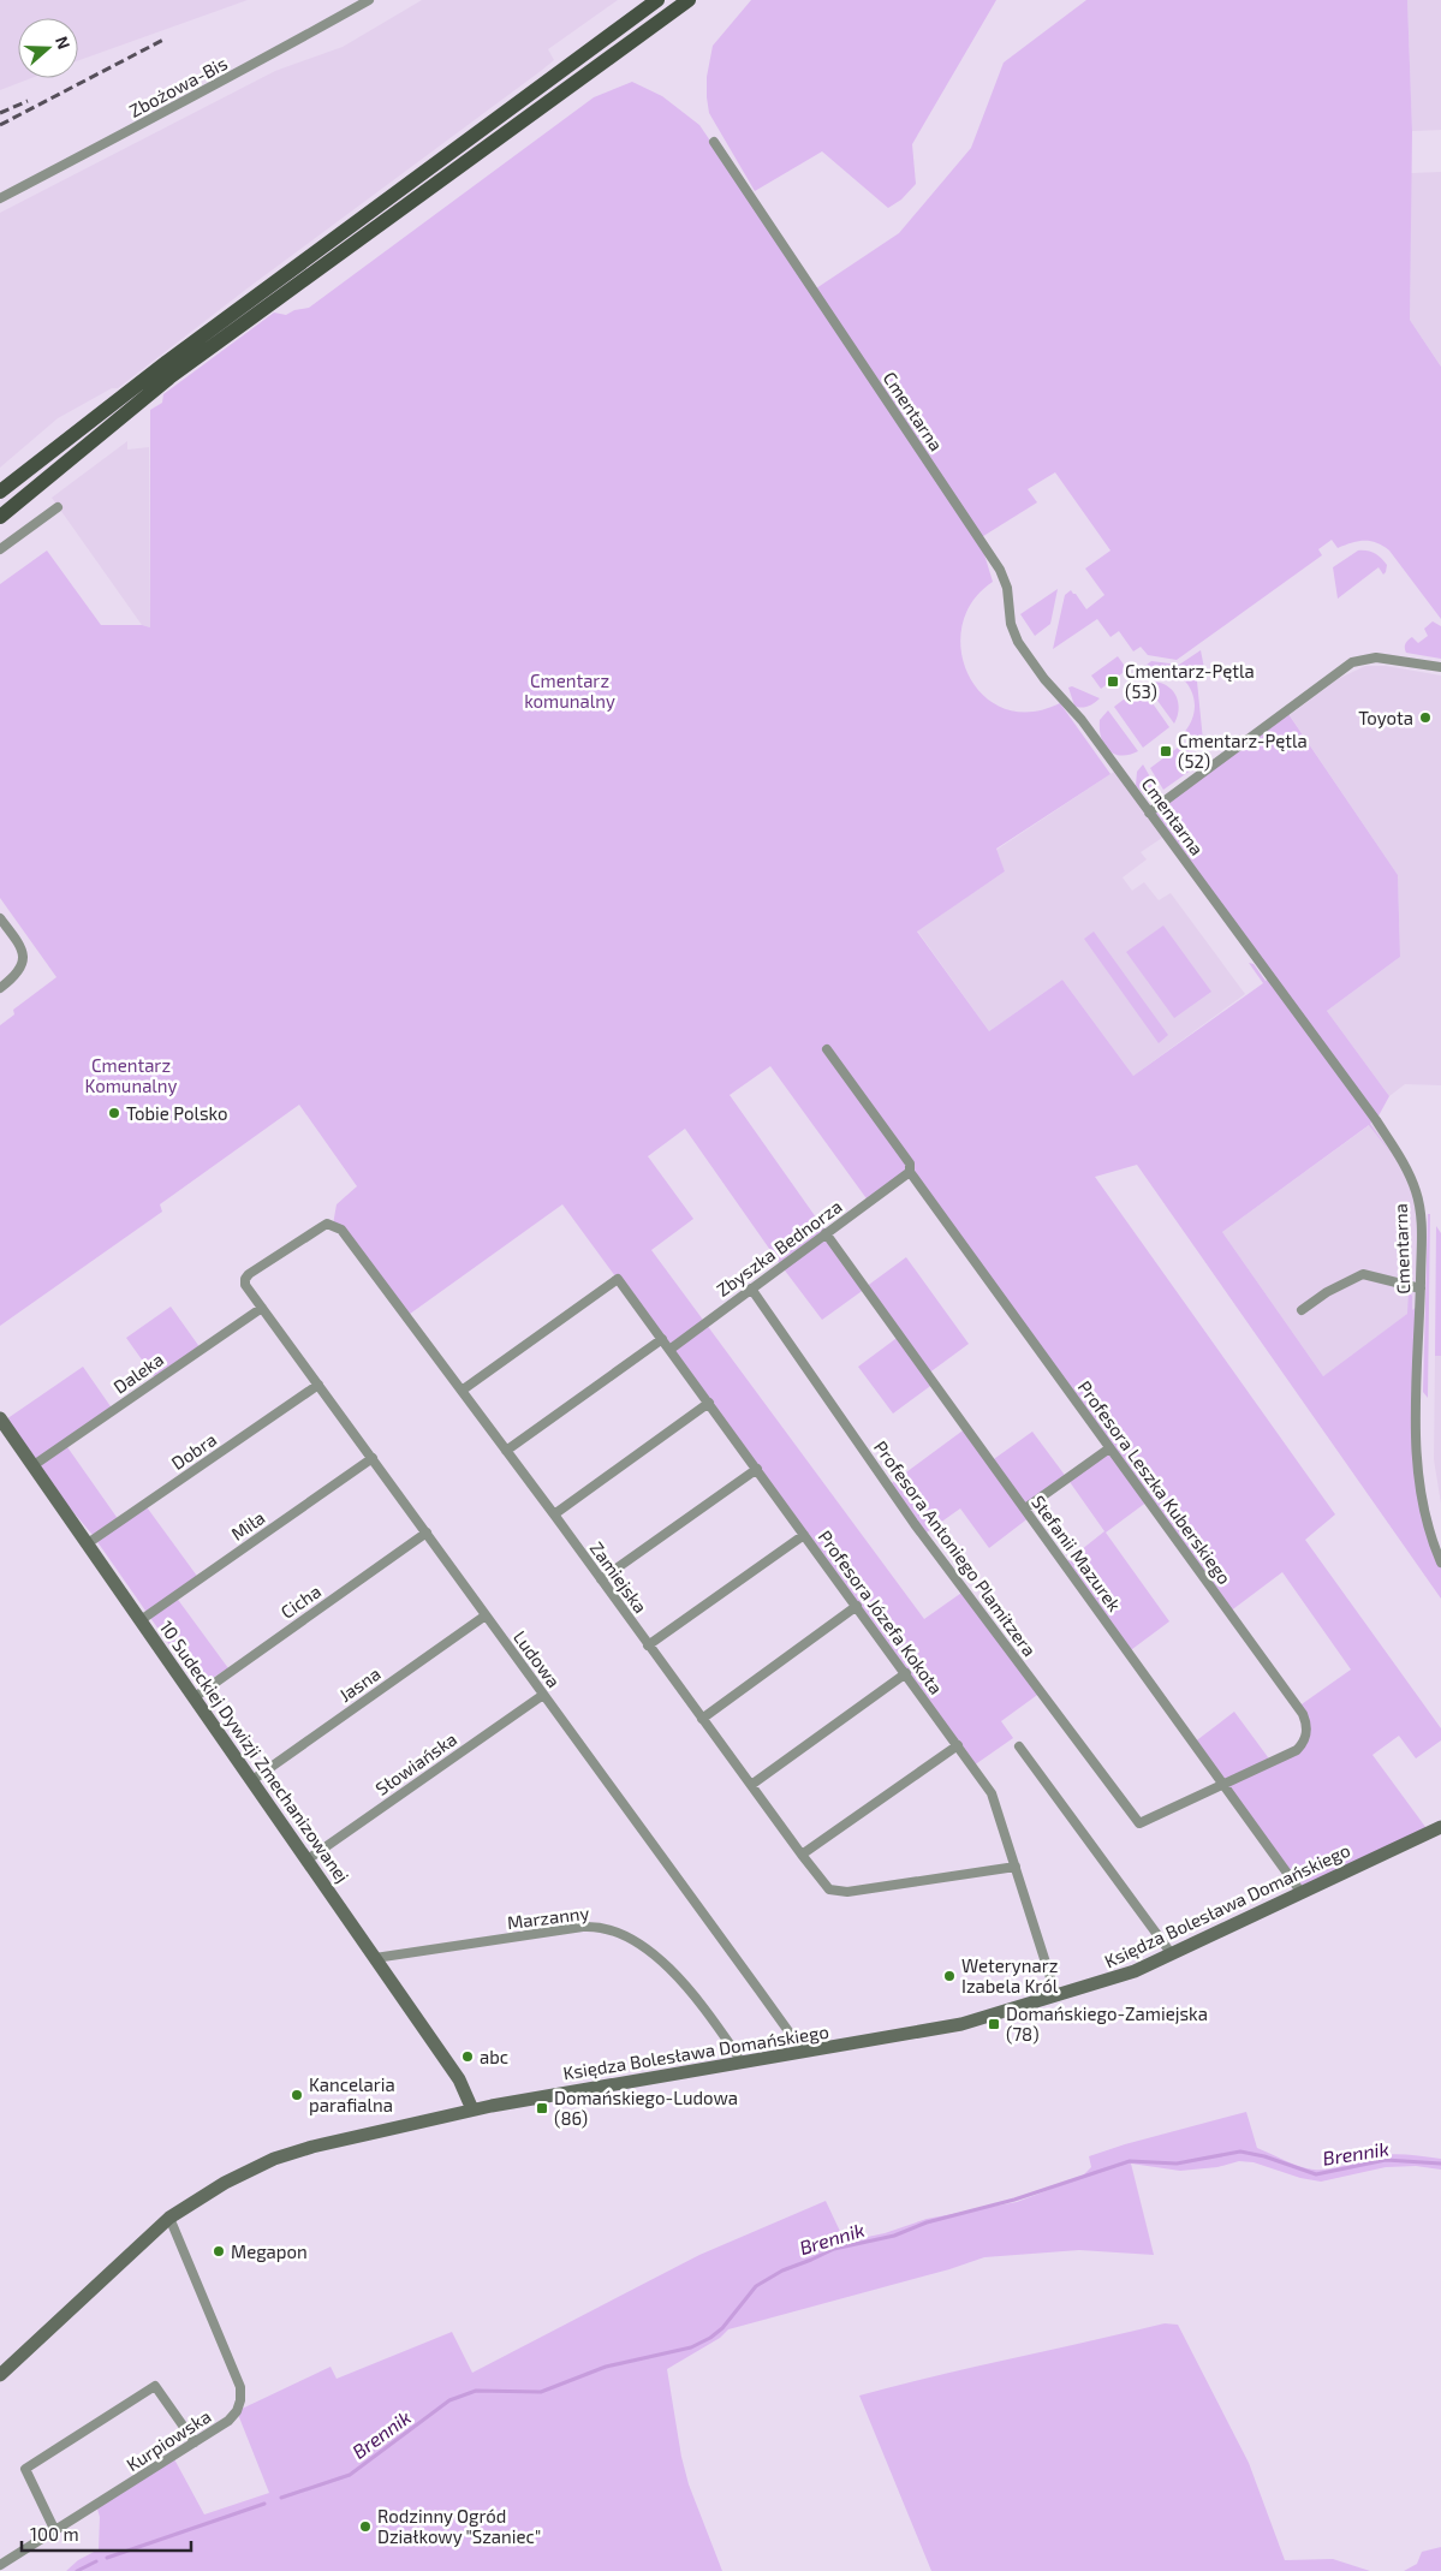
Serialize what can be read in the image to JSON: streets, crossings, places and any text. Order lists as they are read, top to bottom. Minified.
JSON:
{"streets":{"main road":["10 Sudeckiej Dywizji Zmechanizowanej","Księdza Bolesława Domańskiego"],"street":["Zbożowa-Bis","Cmentarna","Zbyszka Bednorza","Daleka","Dobra","Profesora Leszka Kuberskiego","Miła","Profesora Antoniego Plamitzera","Stefanii Mazurek","Zamiejska","Cicha","Profesora Józefa Kokota","Ludowa","Jasna","Słowiańska","Marzanny","Kurpiowska"]},"crossings":[["Zbyszka Bednorza","Profesora Leszka Kuberskiego"],["Zbyszka Bednorza","Profesora Antoniego Plamitzera"],["Zbyszka Bednorza","Stefanii Mazurek"],["Zbyszka Bednorza","Profesora Józefa Kokota"],["Daleka","Ludowa"],["Daleka","10 Sudeckiej Dywizji Zmechanizowanej"],["Dobra","Ludowa"],["Dobra","10 Sudeckiej Dywizji Zmechanizowanej"],["Profesora Leszka Kuberskiego","Profesora Antoniego Plamitzera"],["Profesora Leszka Kuberskiego","Stefanii Mazurek"],["Miła","Ludowa"],["Miła","10 Sudeckiej Dywizji Zmechanizowanej"],["Stefanii Mazurek","Księdza Bolesława Domańskiego"],["Zamiejska","Profesora Józefa Kokota"],["Zamiejska","Ludowa"],["Cicha","Ludowa"],["Cicha","10 Sudeckiej Dywizji Zmechanizowanej"],["Profesora Józefa Kokota","Księdza Bolesława Domańskiego"],["Ludowa","Jasna"],["Ludowa","Słowiańska"],["Ludowa","Księdza Bolesława Domańskiego"],["Jasna","10 Sudeckiej Dywizji Zmechanizowanej"],["10 Sudeckiej Dywizji Zmechanizowanej","Słowiańska"],["10 Sudeckiej Dywizji Zmechanizowanej","Księdza Bolesława Domańskiego"],["10 Sudeckiej Dywizji Zmechanizowanej","Marzanny"],["Księdza Bolesława Domańskiego","Marzanny"],["Księdza Bolesława Domańskiego","Kurpiowska"]],"water":["Brennik"],"parks":["Cmentarz komunalny","Cmentarz Komunalny"],"places":{"transit":["Cmentarz-Pętla (53)","Cmentarz-Pętla (52)","Domańskiego-Zamiejska (78)","Domańskiego-Ludowa (86)"],"other":["Toyota","Tobie Polsko","Weterynarz Izabela Król","abc","Kancelaria parafialna","Megapon","Rodzinny Ogród Działkowy \"Szaniec\""]},"scale_bar":"100 m","north":"right"}
